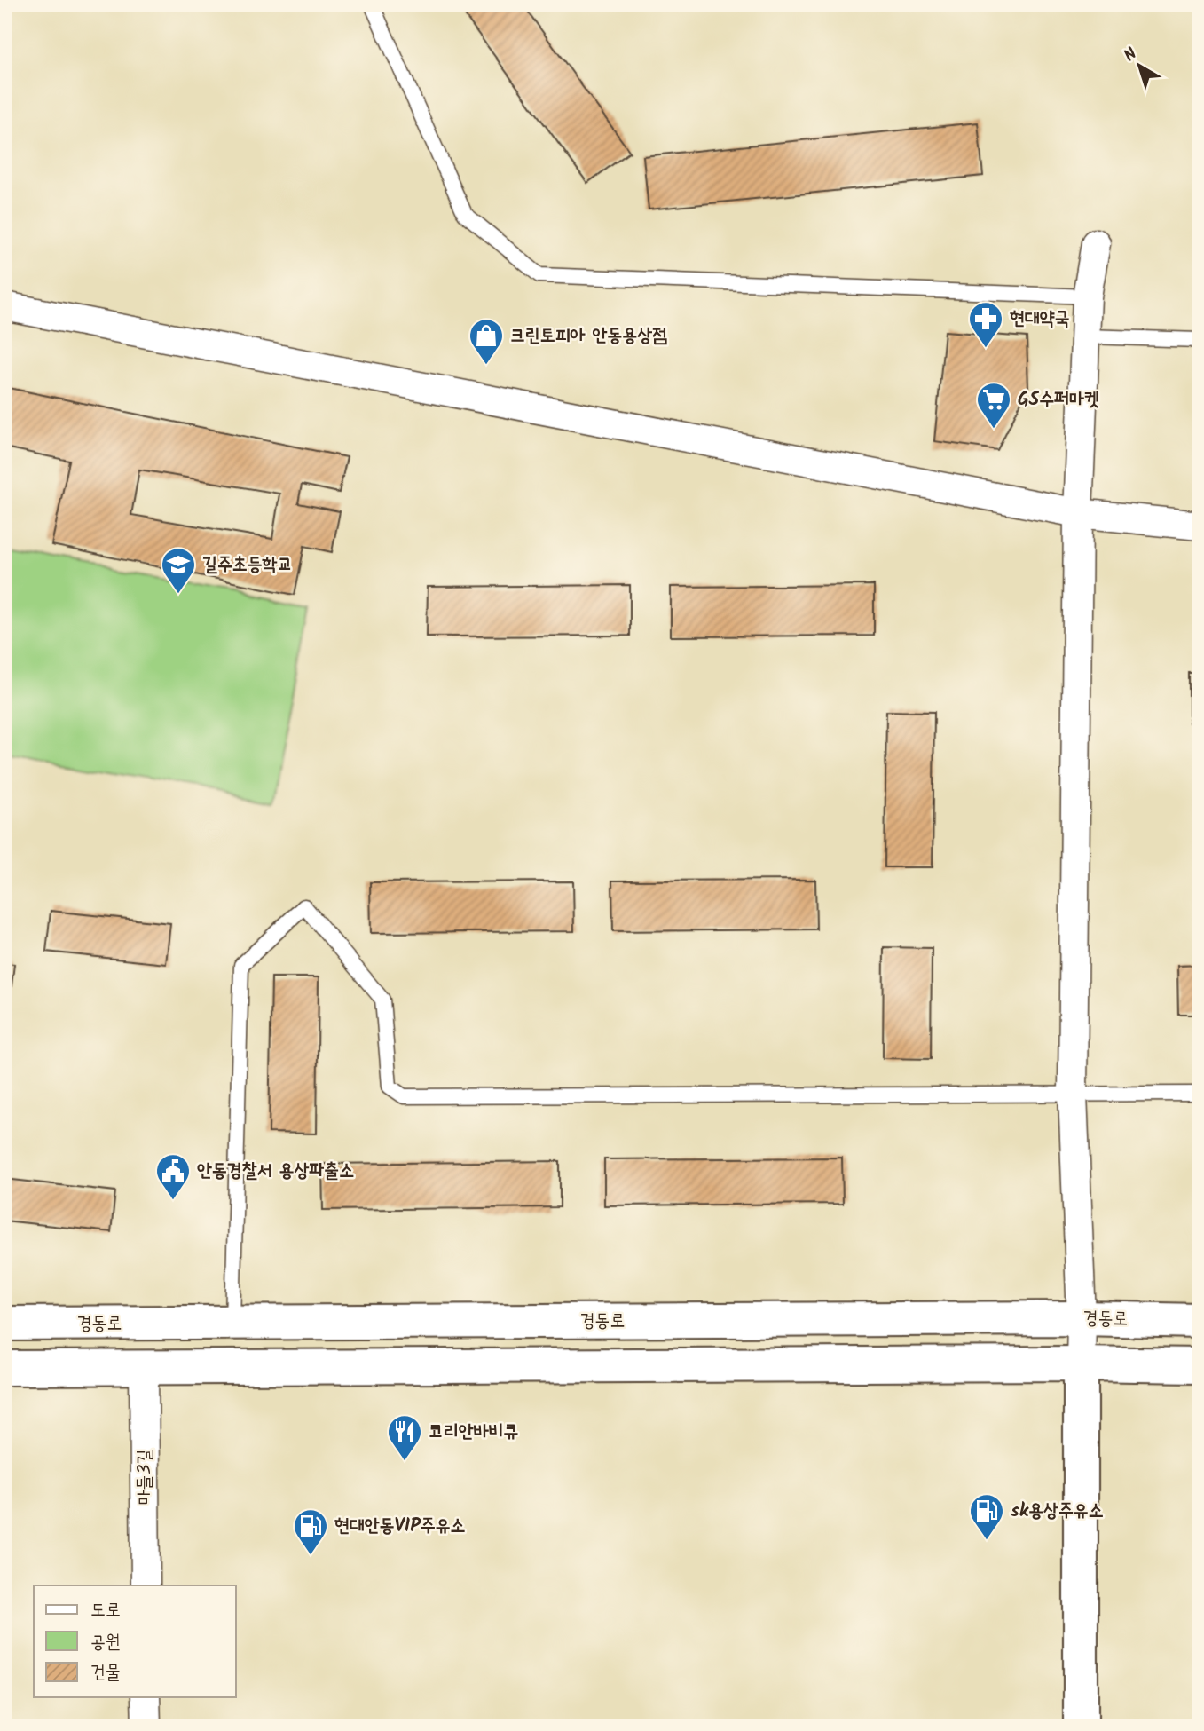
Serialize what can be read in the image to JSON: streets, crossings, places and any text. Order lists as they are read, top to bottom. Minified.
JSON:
{"streets":{"street":["경동로","마들3길"]},"places":{"pharmacy":["현대약국"],"shop":["크린토피아 안동용상점"],"supermarket":["GS수퍼마켓"],"school or university":["길주초등학교"],"public building":["안동경찰서 용상파출소"],"restaurant":["코리안바비큐"],"fuel station":["sk용상주유소","현대안동VIP주유소"]},"legend":["도로","공원","건물"],"north":"top left"}
